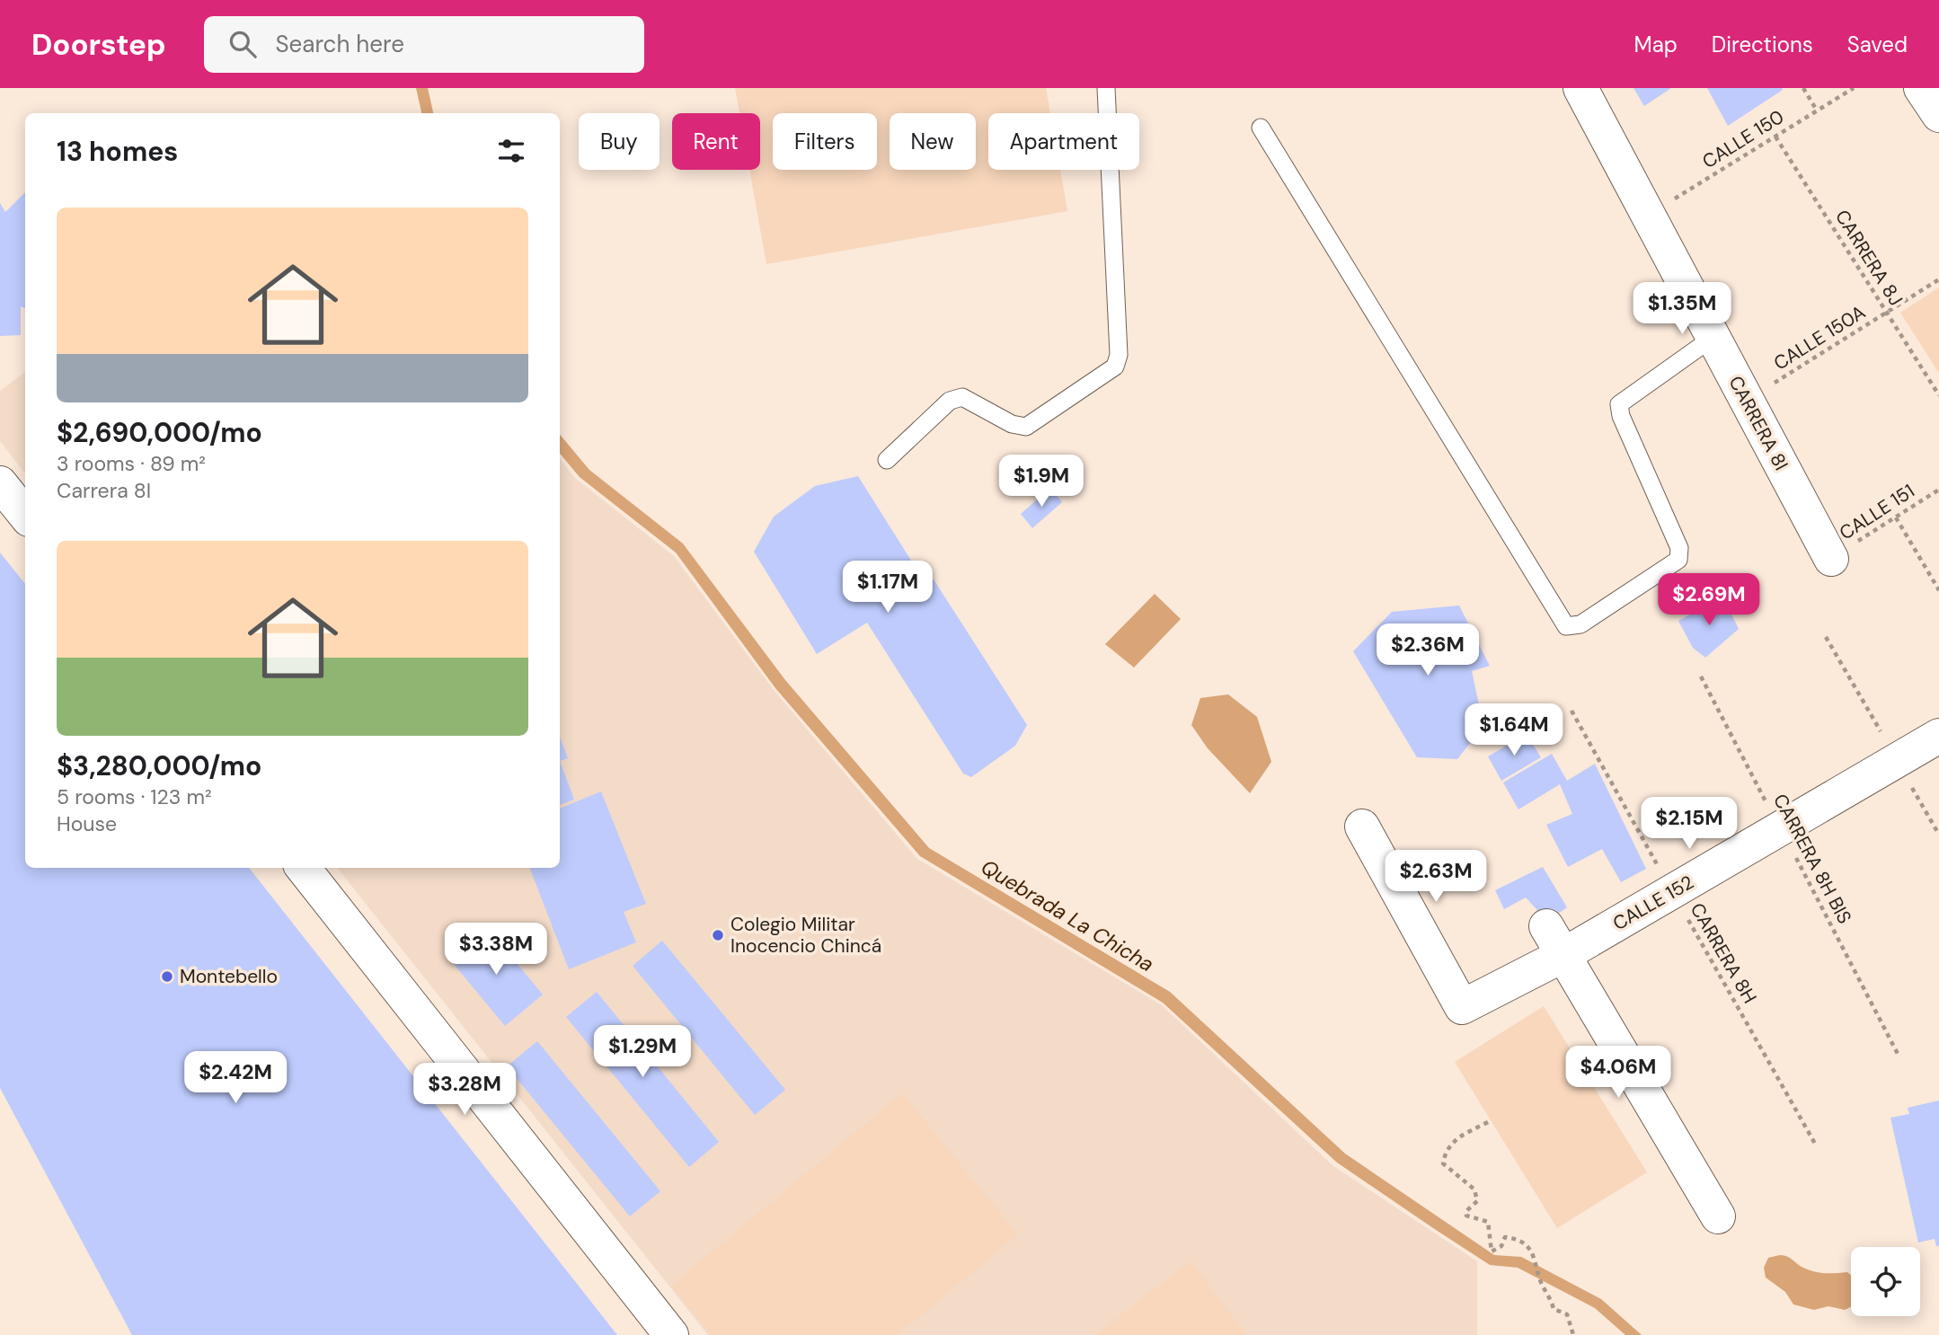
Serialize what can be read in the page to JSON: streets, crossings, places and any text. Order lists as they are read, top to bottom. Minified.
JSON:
{"streets":{"street":["CARRERA 8I","CALLE 152"],"path":["CALLE 150","CARRERA 8J","CALLE 150A","CALLE 151","CARRERA 8H BIS","CARRERA 8H"]},"crossings":[["CALLE 150","CARRERA 8J"],["CALLE 150","CARRERA 8I"],["CARRERA 8J","CALLE 150A"],["CALLE 150A","CARRERA 8I"],["CARRERA 8I","CALLE 151"],["CARRERA 8H BIS","CALLE 152"],["CALLE 152","CARRERA 8H"]],"water":["Quebrada La Chicha"],"places":["Colegio Militar Inocencio Chincá","Montebello"],"page":{"header":"Doorstep","search":"Search here","nav":["Map","Directions","Saved"],"chip":["Buy","Rent","Filters","New","Apartment"],"heading":"13 homes","list":[{"name":"$2,690,000/mo","note":"3 rooms · 89 m² · Carrera 8I"},{"name":"$3,280,000/mo","note":"5 rooms · 123 m² · House"}],"price":["$1.35M","$1.9M","$1.17M","$2.69M","$2.36M","$1.64M","$2.15M","$2.63M","$3.38M","$1.29M","$4.06M","$2.42M","$3.28M"]}}
